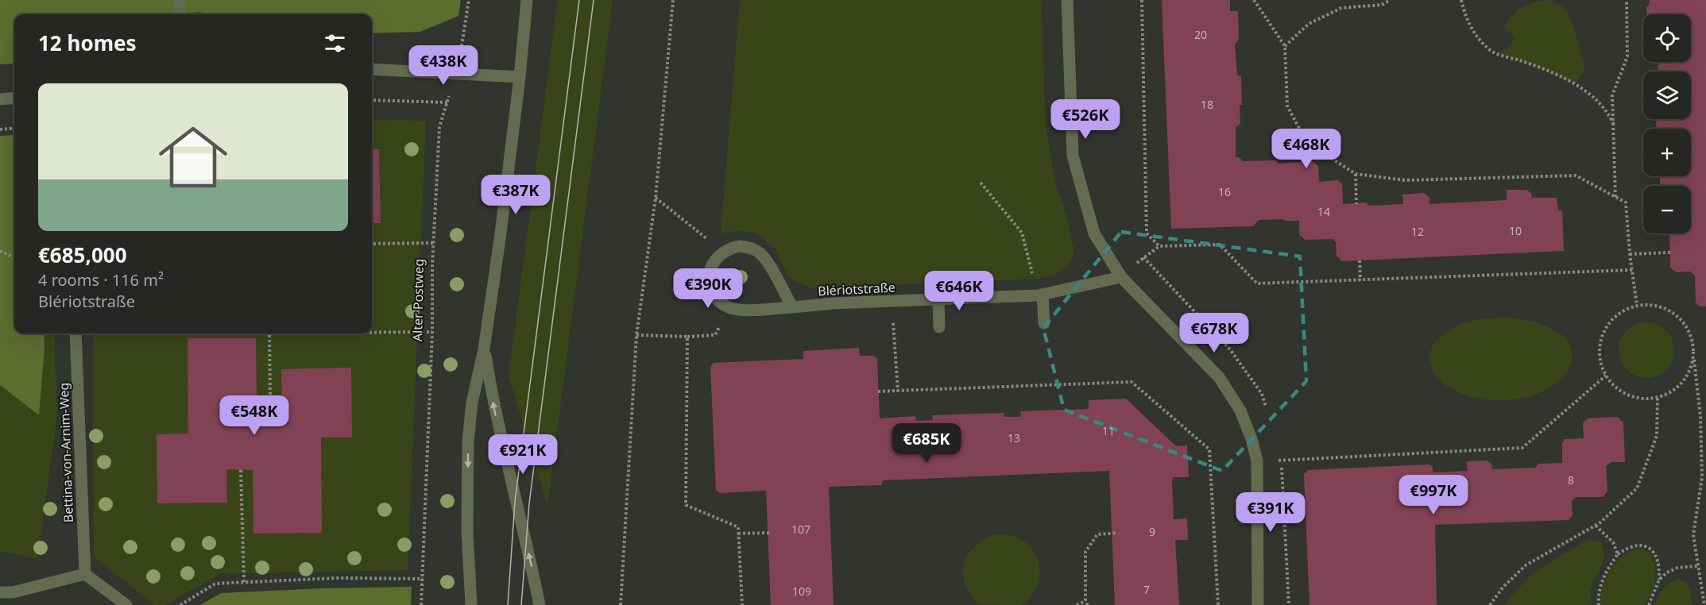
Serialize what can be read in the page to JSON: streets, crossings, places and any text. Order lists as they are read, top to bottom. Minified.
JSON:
{"streets":{"street":["Blériotstraße","Bettina-von-Arnim-Weg"],"path":["Alter Postweg"]},"house_numbers":["20","18","16","14","10","12","11","13","8","107","9","7","109"],"page":{"map_buttons":["+","−"],"heading":"12 homes","price":["€438K","€526K","€468K","€387K","€390K","€646K","€678K","€548K","€685K","€921K","€997K","€391K"],"list":[{"name":"€685,000","note":"4 rooms · 116 m² · Blériotstraße"}]}}
